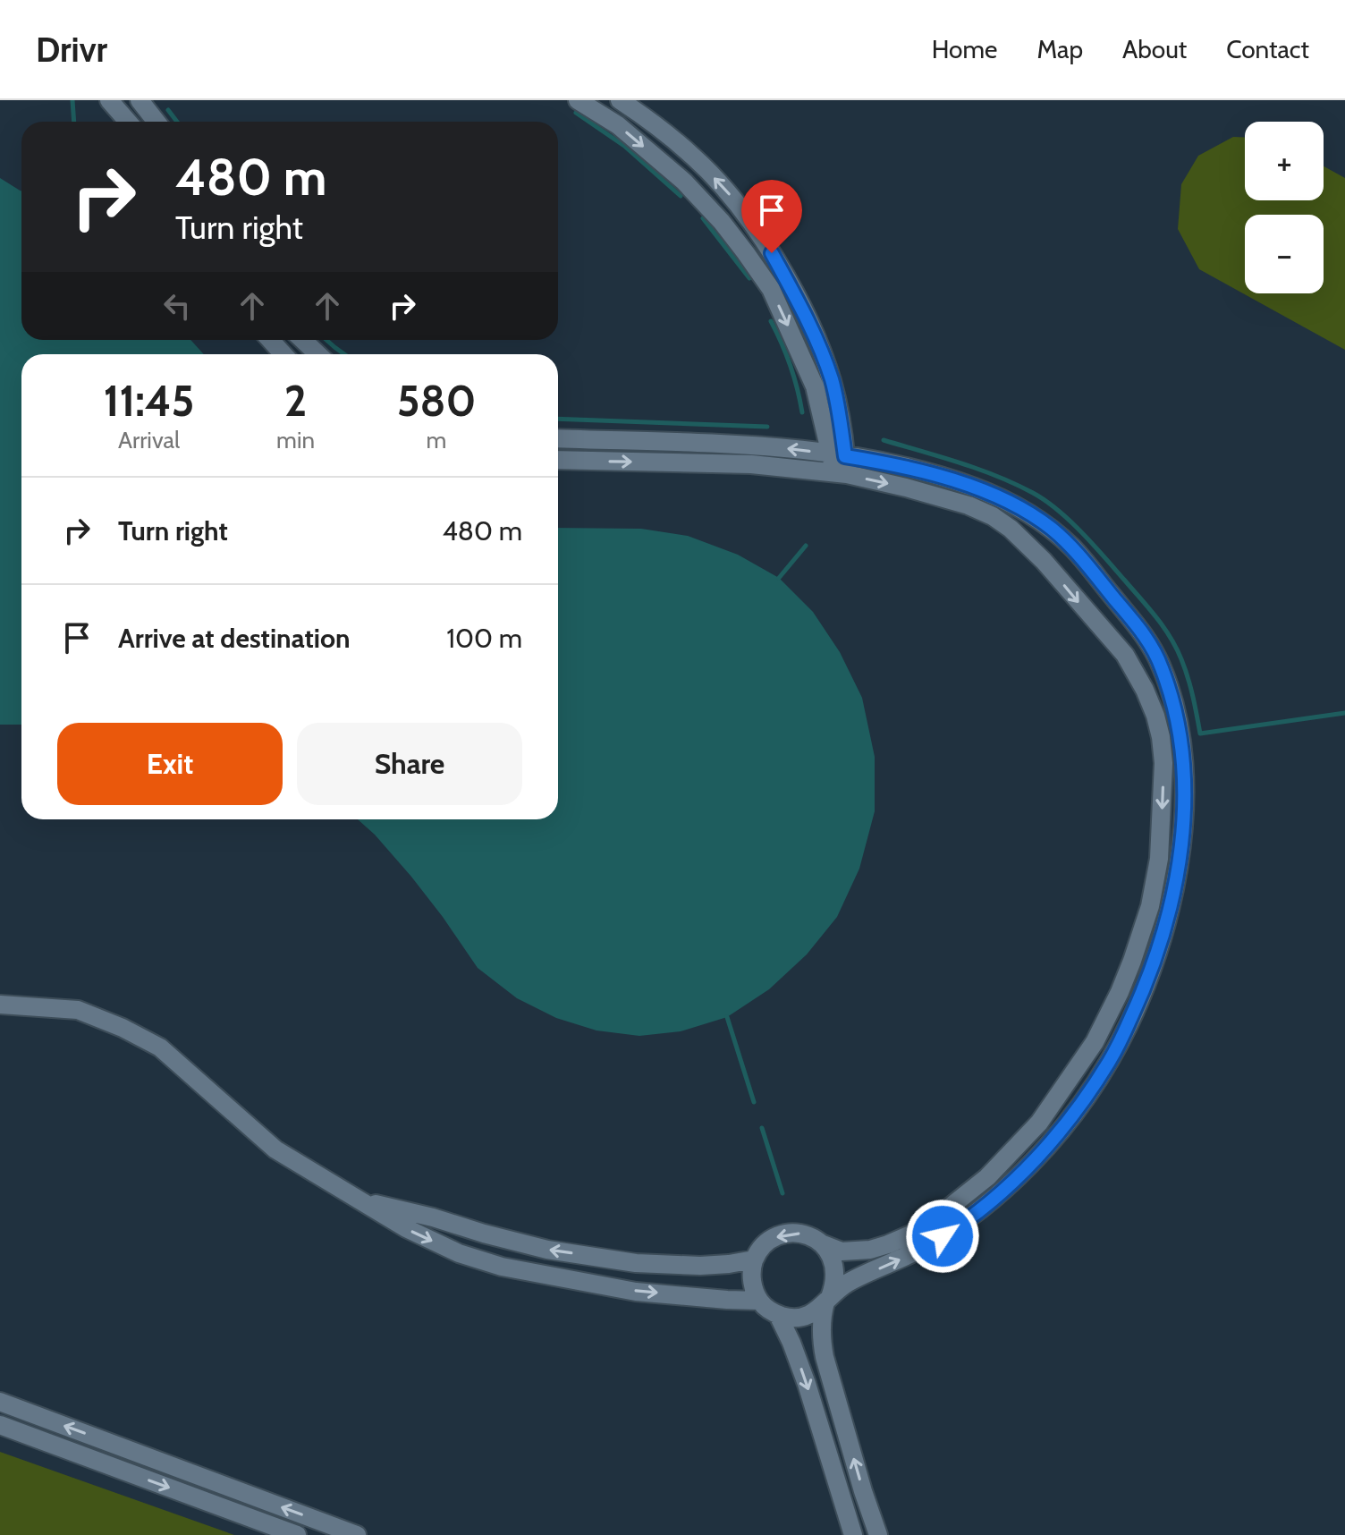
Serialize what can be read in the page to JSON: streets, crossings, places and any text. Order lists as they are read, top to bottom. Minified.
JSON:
{"page":{"header":"Drivr","nav":["Home","Map","About","Contact"],"map_buttons":["+","−"],"turn":["480 m","Turn right"],"eta":["11:45","Arrival","2","min","580","m"],"list":[{"name":"Turn right","value":"480 m"},{"name":"Arrive at destination","value":"100 m"}],"buttons":["Exit","Share"]}}
